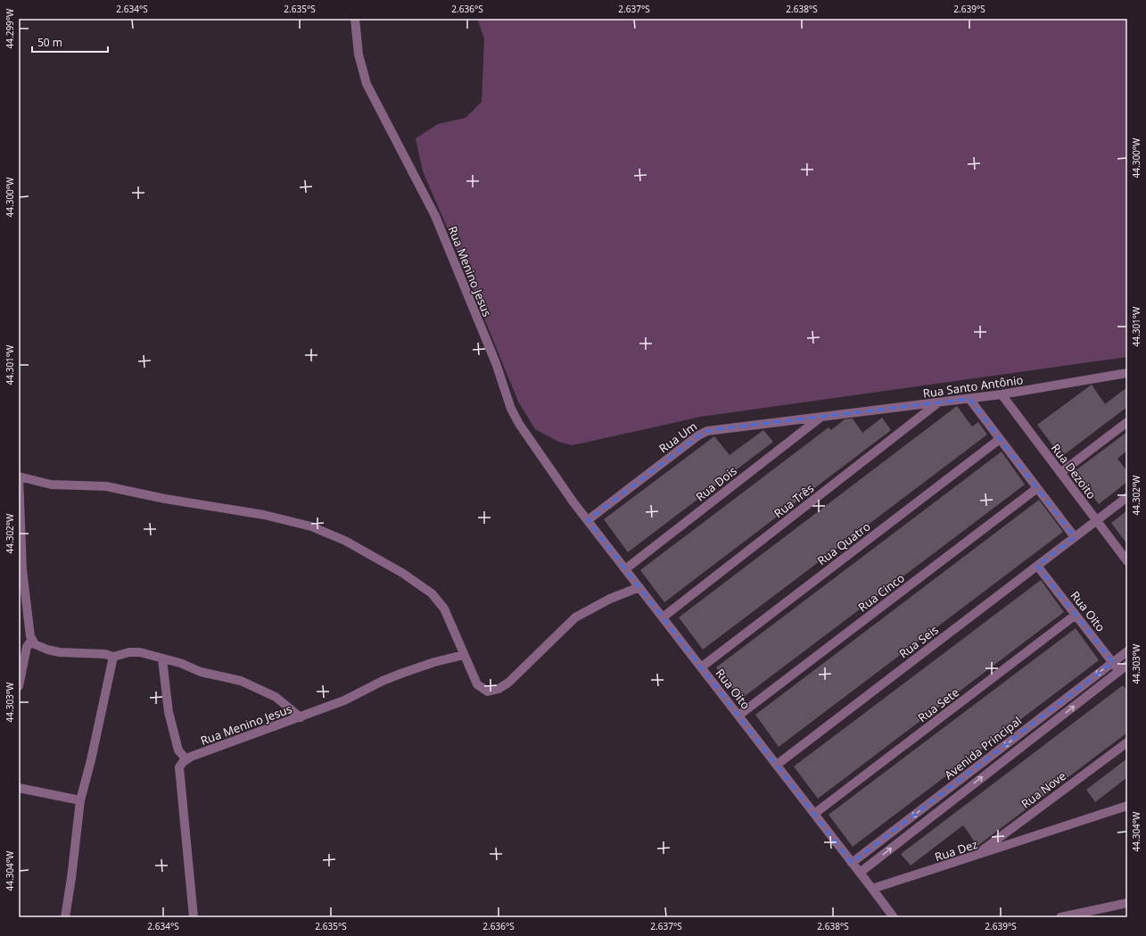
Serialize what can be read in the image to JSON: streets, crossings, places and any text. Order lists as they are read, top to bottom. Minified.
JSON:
{"streets":{"street":["Rua Menino Jesus","Rua Santo Antônio","Rua Um","Rua Dezoito","Rua Dois","Rua Três","Rua Quatro","Rua Cinco","Rua Oito","Rua Seis","Rua Sete","Avenida Principal","Rua Nove","Rua Dez"]},"crossings":[["Rua Menino Jesus","Rua Um"],["Rua Menino Jesus","Rua Oito"],["Rua Santo Antônio","Rua Um"],["Rua Santo Antônio","Rua Dezoito"],["Rua Santo Antônio","Rua Dois"],["Rua Santo Antônio","Rua Três"],["Rua Um","Rua Dois"],["Rua Um","Rua Oito"],["Rua Dezoito","Rua Seis"],["Rua Dois","Rua Oito"],["Rua Três","Rua Oito"],["Rua Quatro","Rua Oito"],["Rua Cinco","Rua Oito"],["Rua Oito","Rua Seis"],["Rua Oito","Rua Sete"],["Rua Oito","Avenida Principal"],["Rua Nove","Rua Dez"]],"scale_bar":"50 m","coordinates":["2.634°S","2.635°S","2.636°S","2.637°S","2.638°S","2.639°S","44.299°W","44.300°W","44.301°W","44.302°W","44.303°W","44.304°W"]}
